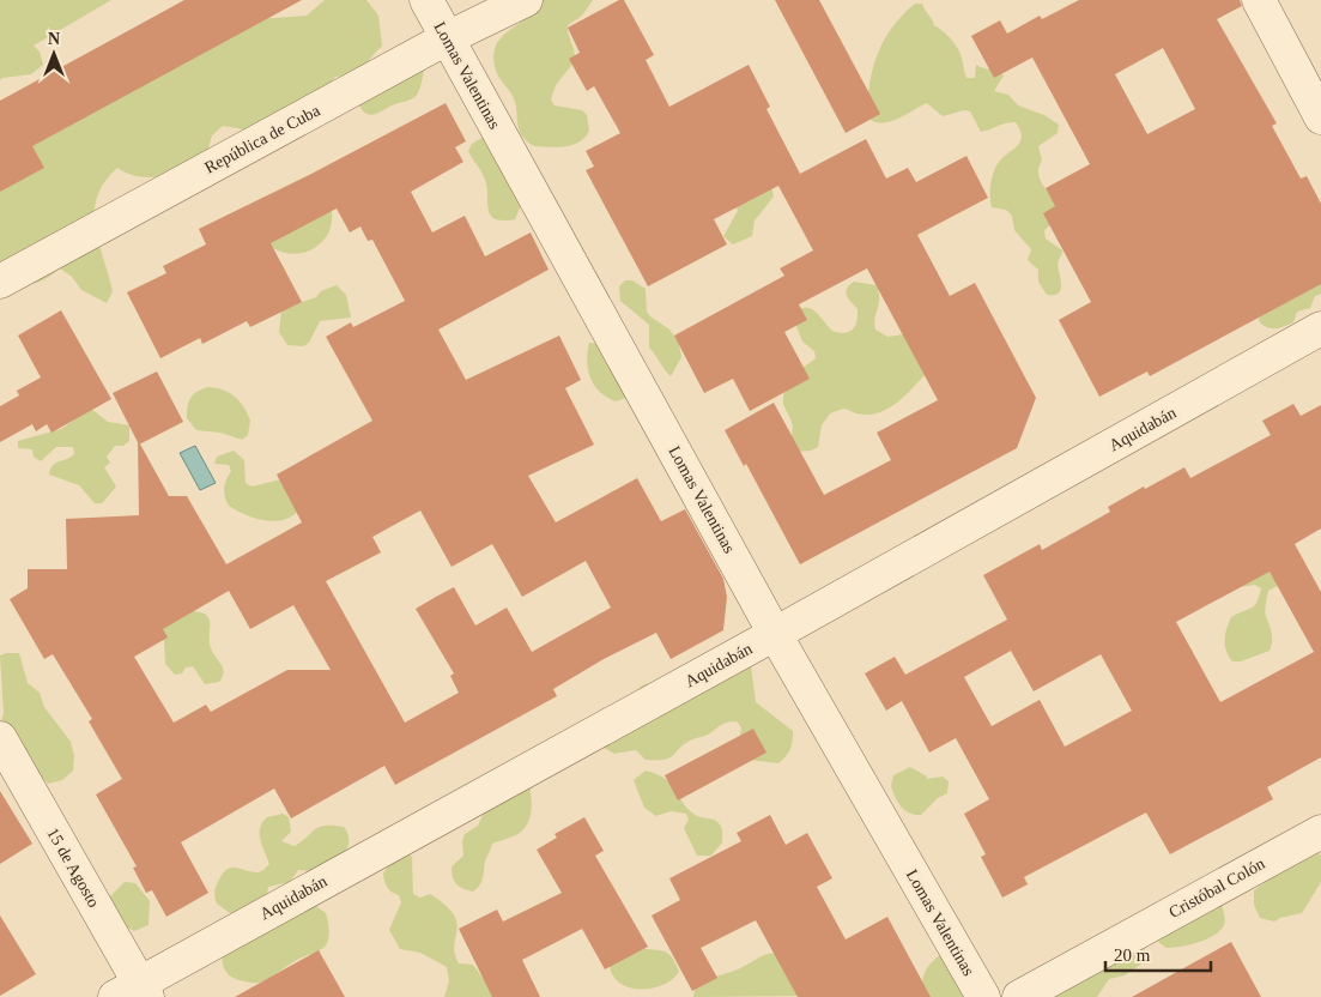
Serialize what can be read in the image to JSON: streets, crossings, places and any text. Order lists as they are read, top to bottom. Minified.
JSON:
{"streets":{"street":["Lomas Valentinas","República de Cuba","Aquidabán","15 de Agosto","Cristóbal Colón"]},"crossings":[["Lomas Valentinas","República de Cuba"],["Lomas Valentinas","Aquidabán"],["Aquidabán","15 de Agosto"]],"scale_bar":"20 m","north":"top"}
